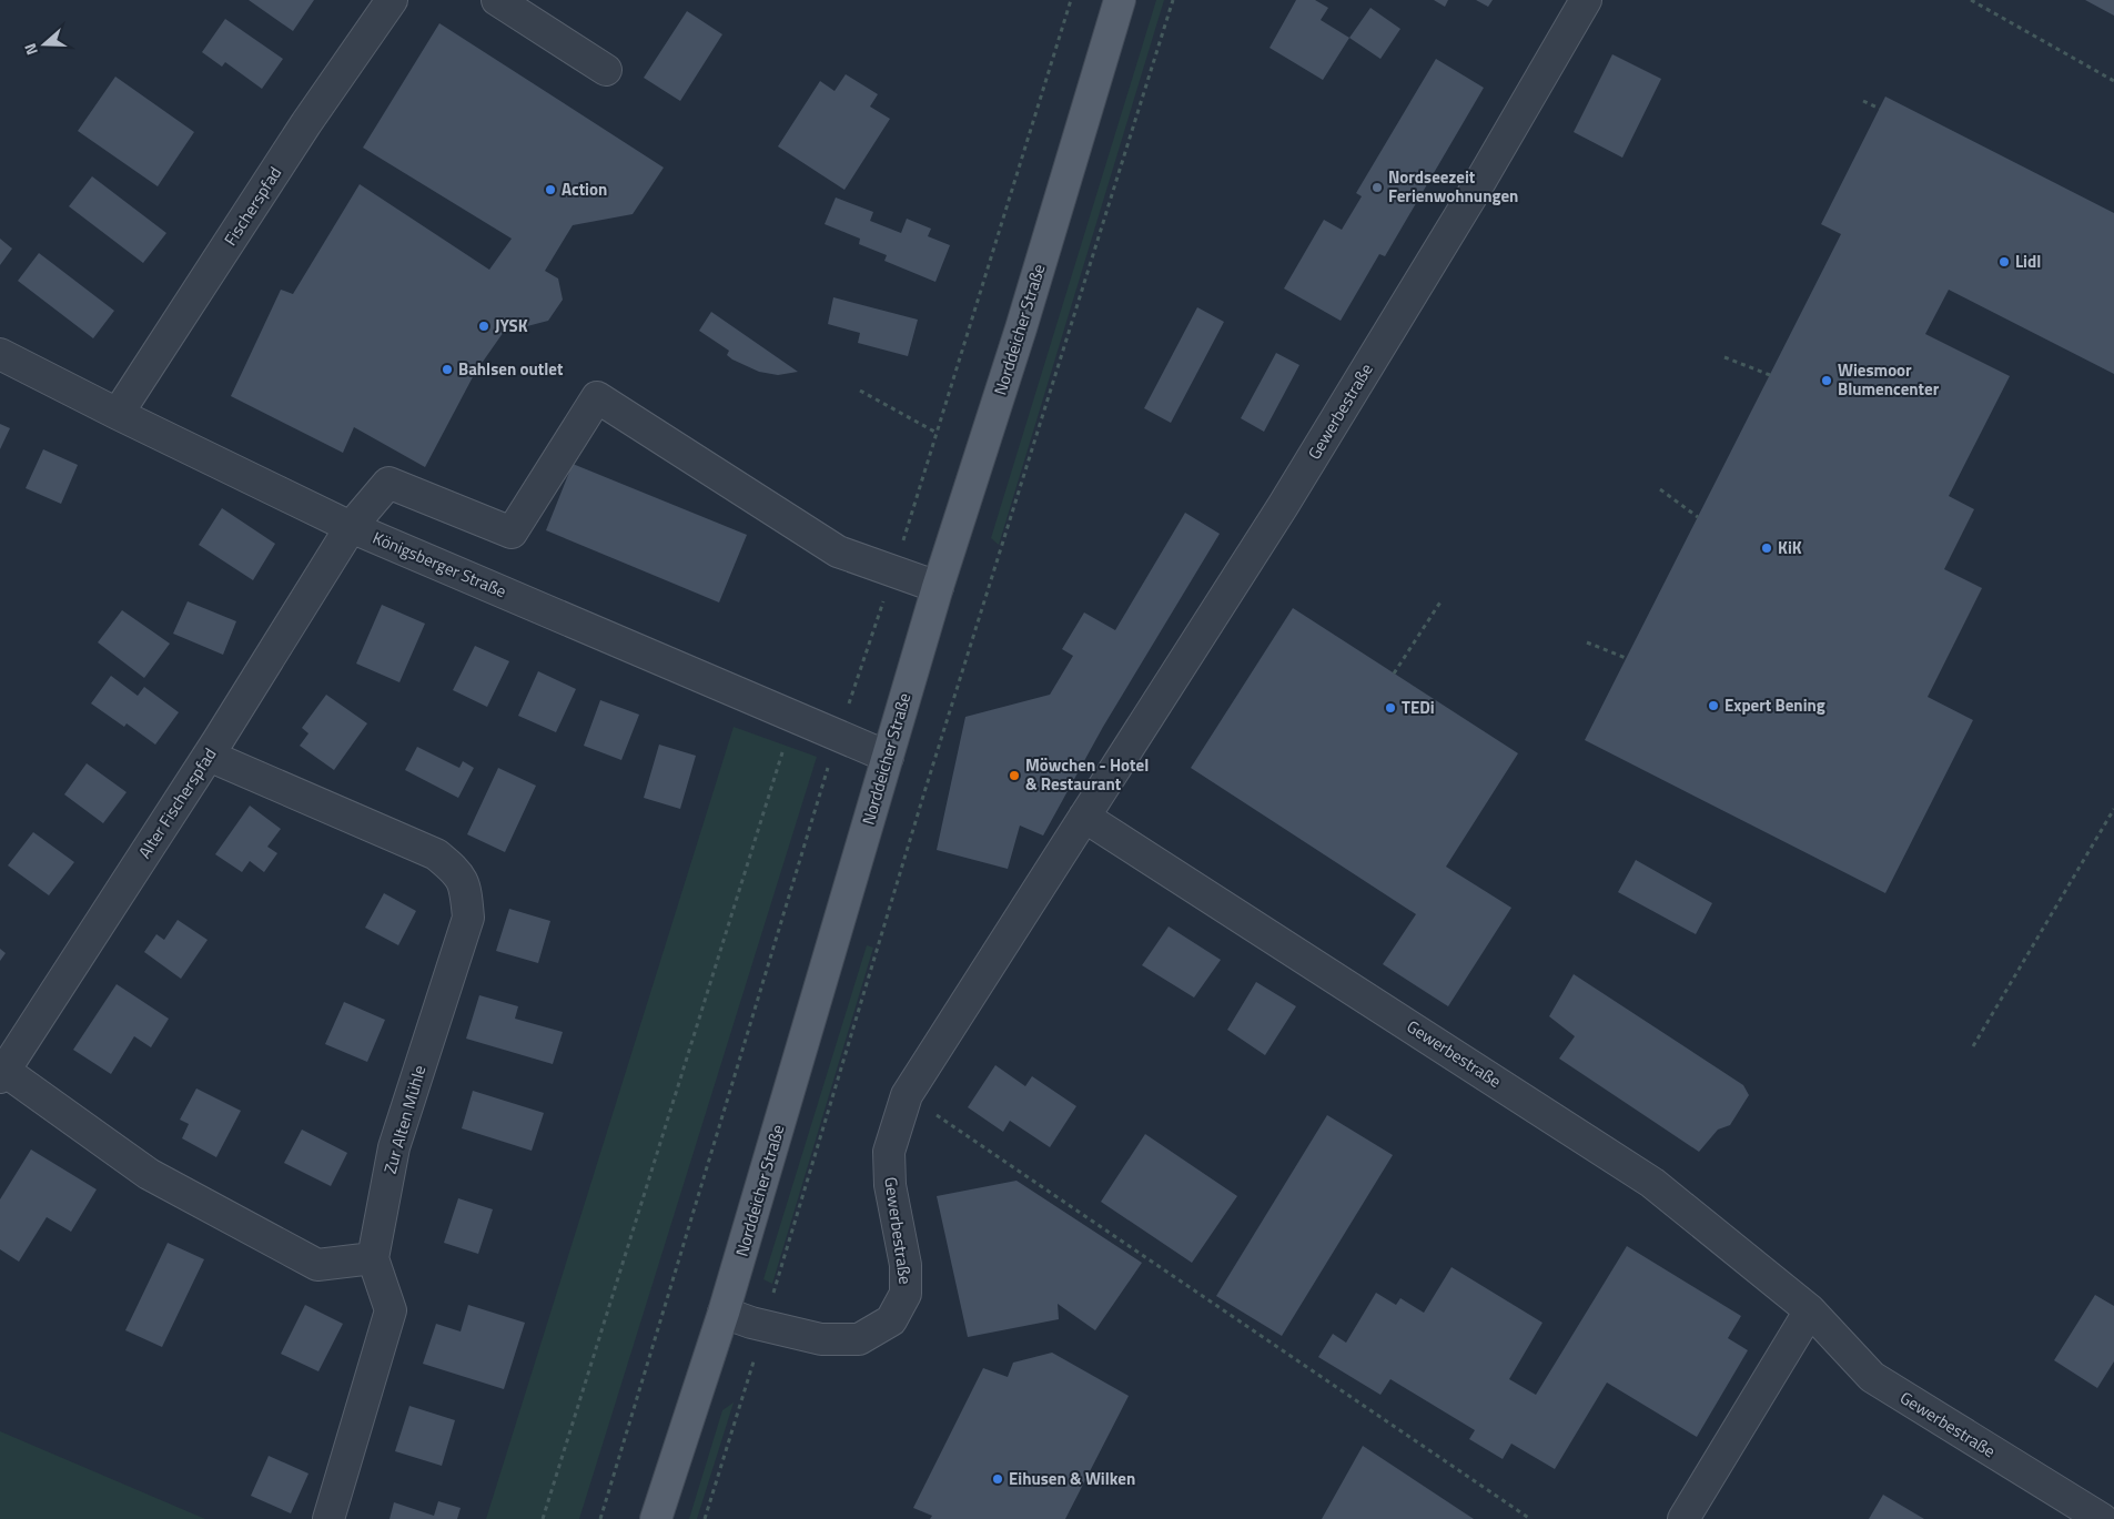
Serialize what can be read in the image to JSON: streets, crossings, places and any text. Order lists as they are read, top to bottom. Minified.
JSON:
{"streets":{"main road":["Norddeicher Straße"],"street":["Fischerspfad","Gewerbestraße","Königsberger Straße","Alter Fischerspfad","Zur Alten Mühle"]},"crossings":[["Fischerspfad","Königsberger Straße"],["Norddeicher Straße","Gewerbestraße"],["Norddeicher Straße","Königsberger Straße"],["Norddeicher Straße","Alter Fischerspfad"],["Königsberger Straße","Alter Fischerspfad"],["Alter Fischerspfad","Zur Alten Mühle"]],"places":["Nordseezeit Ferienwohnungen","Action","Lidl","JYSK","Bahlsen outlet","Wiesmoor Blumencenter","KiK","Expert Bening","TEDi","Möwchen - Hotel & Restaurant","Eihusen & Wilken"],"north":"left"}
